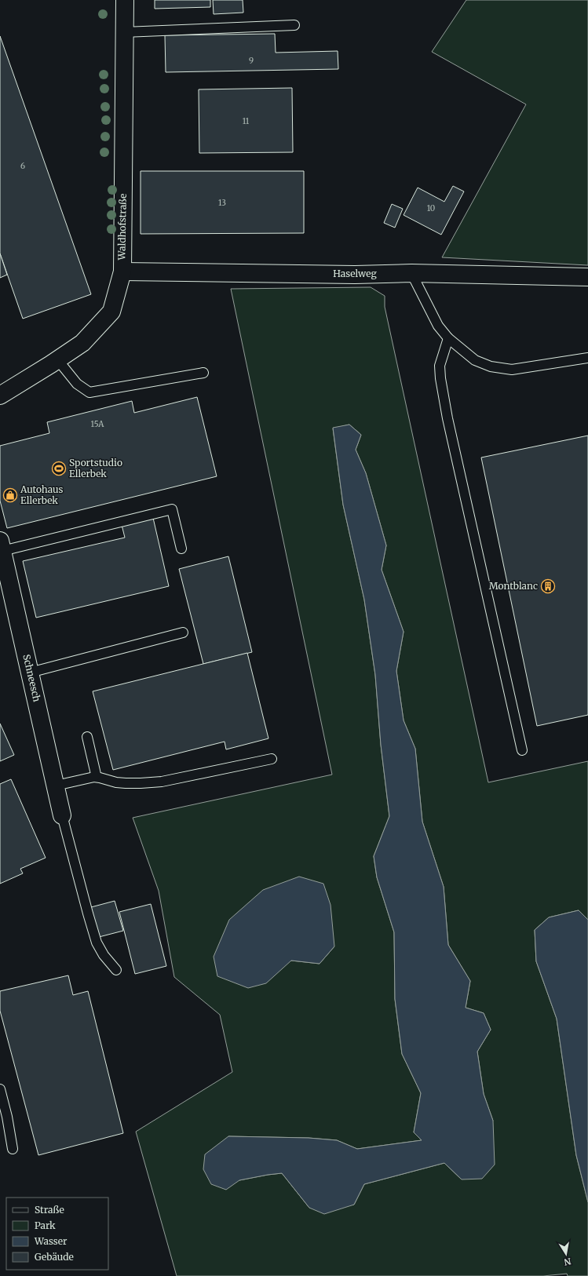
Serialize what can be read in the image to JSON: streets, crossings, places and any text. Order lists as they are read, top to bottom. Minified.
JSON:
{"streets":{"street":["Waldhofstraße","Haselweg","Schneesch"]},"crossings":[["Waldhofstraße","Haselweg"]],"places":{"sports":["Sportstudio Ellerbek"],"shop":["Autohaus Ellerbek"],"building":["Montblanc"]},"house_numbers":["9","11","6","13","10","15A"],"legend":["Straße","Park","Wasser","Gebäude"],"north":"bottom"}
